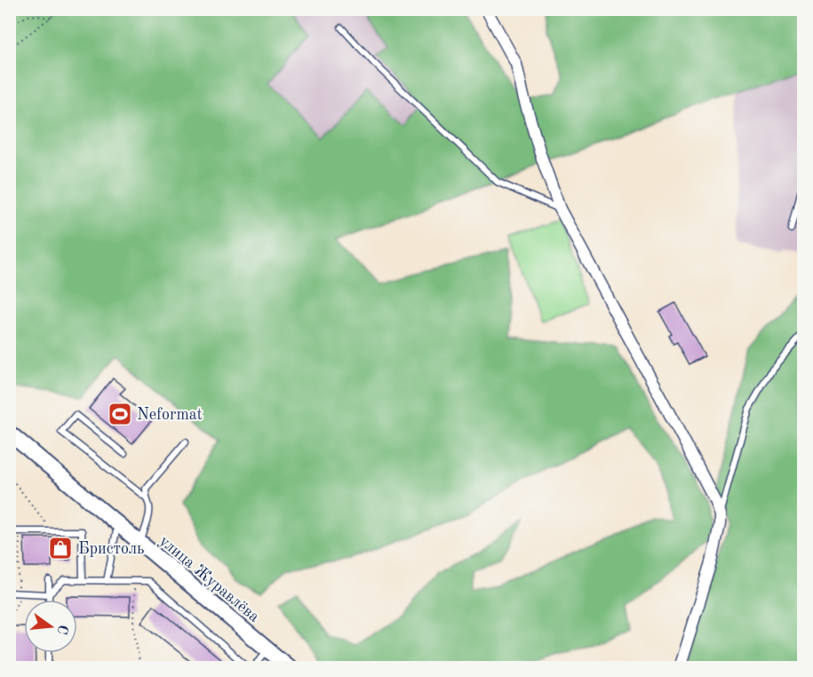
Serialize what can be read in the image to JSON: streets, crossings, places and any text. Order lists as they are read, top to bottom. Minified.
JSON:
{"streets":{"street":["улица Журавлёва"]},"places":{"sports":["Neformat"],"shop":["Бристоль"]},"north":"right"}
